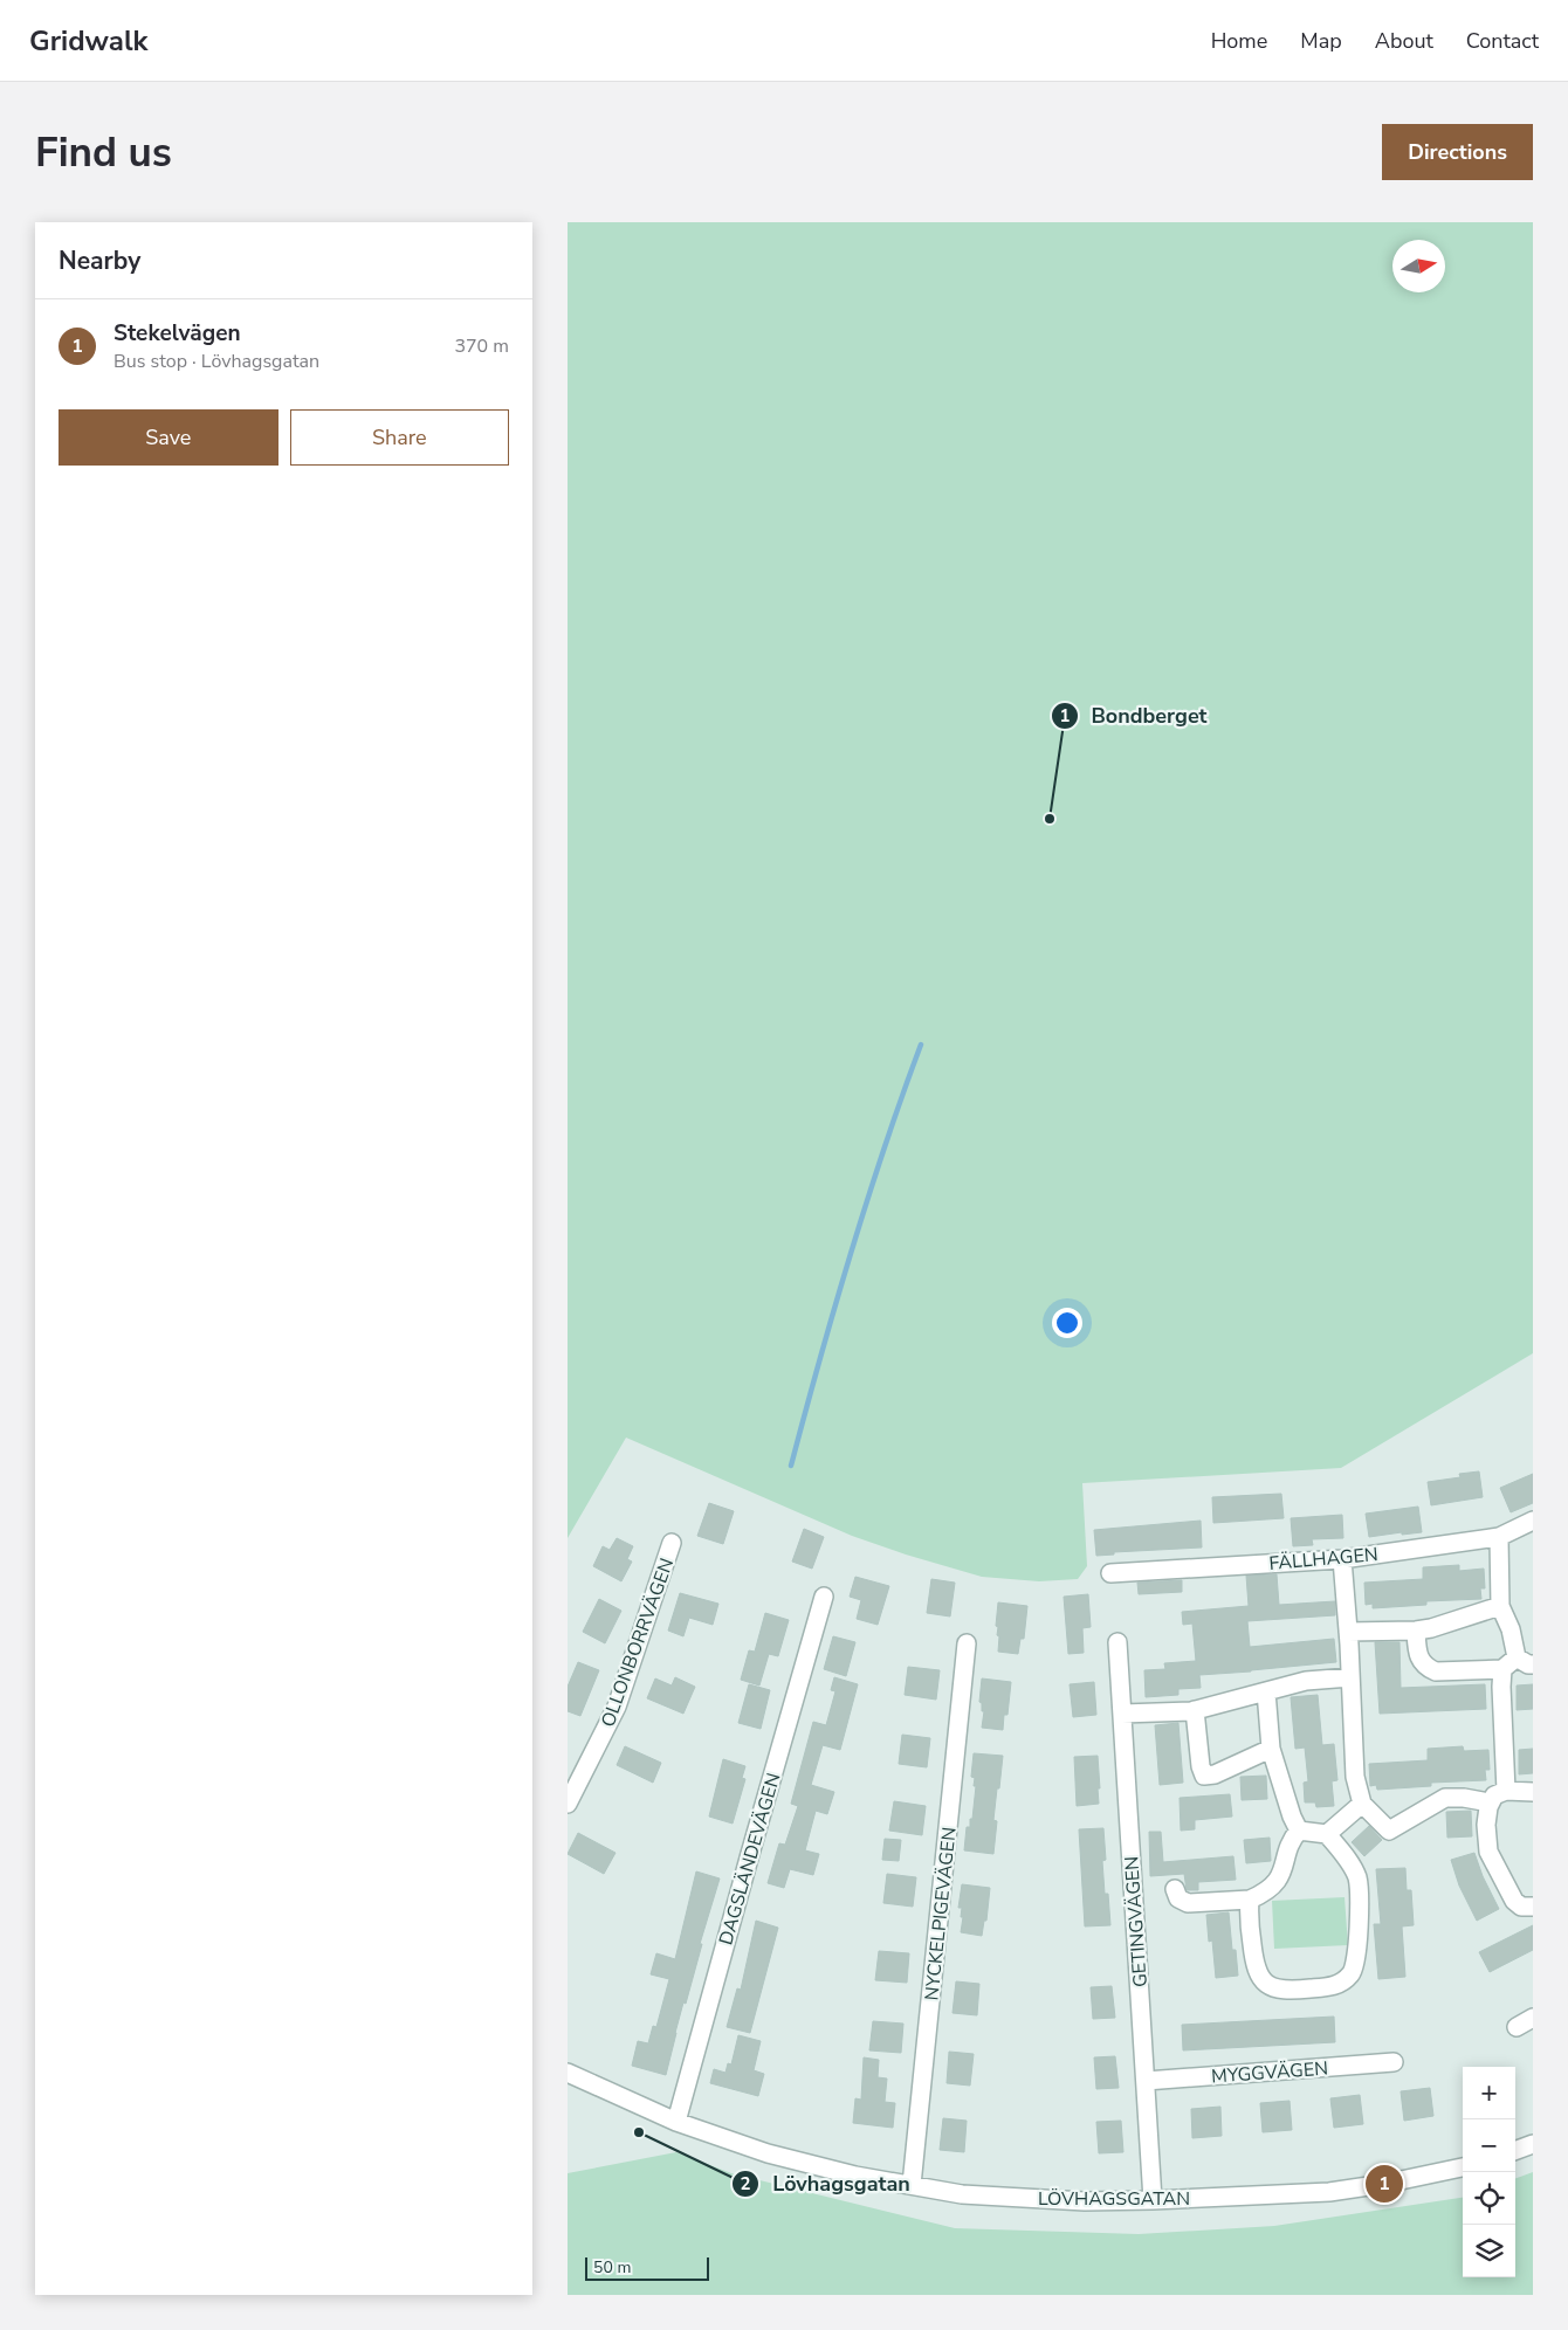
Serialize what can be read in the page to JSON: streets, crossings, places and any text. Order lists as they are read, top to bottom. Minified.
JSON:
{"streets":{"street":["FÄLLHAGEN","OLLONBORRVÄGEN","DAGSLÄNDEVÄGEN","NYCKELPIGEVÄGEN","GETINGVÄGEN","MYGGVÄGEN","LÖVHAGSGATAN"]},"crossings":[["DAGSLÄNDEVÄGEN","LÖVHAGSGATAN"],["NYCKELPIGEVÄGEN","LÖVHAGSGATAN"],["GETINGVÄGEN","MYGGVÄGEN"],["GETINGVÄGEN","LÖVHAGSGATAN"]],"places":["Bondberget","Lövhagsgatan"],"scale_bar":"50 m","north":"right","page":{"header":"Gridwalk","nav":["Home","Map","About","Contact"],"buttons":["Directions",["Save","Share"]],"title":"Find us","heading":"Nearby","list":[{"mark":"1","name":"Stekelvägen","note":"Bus stop · Lövhagsgatan","value":"370 m"}],"map_buttons":["+","−"],"pins":"1","scale":"50 m"}}
